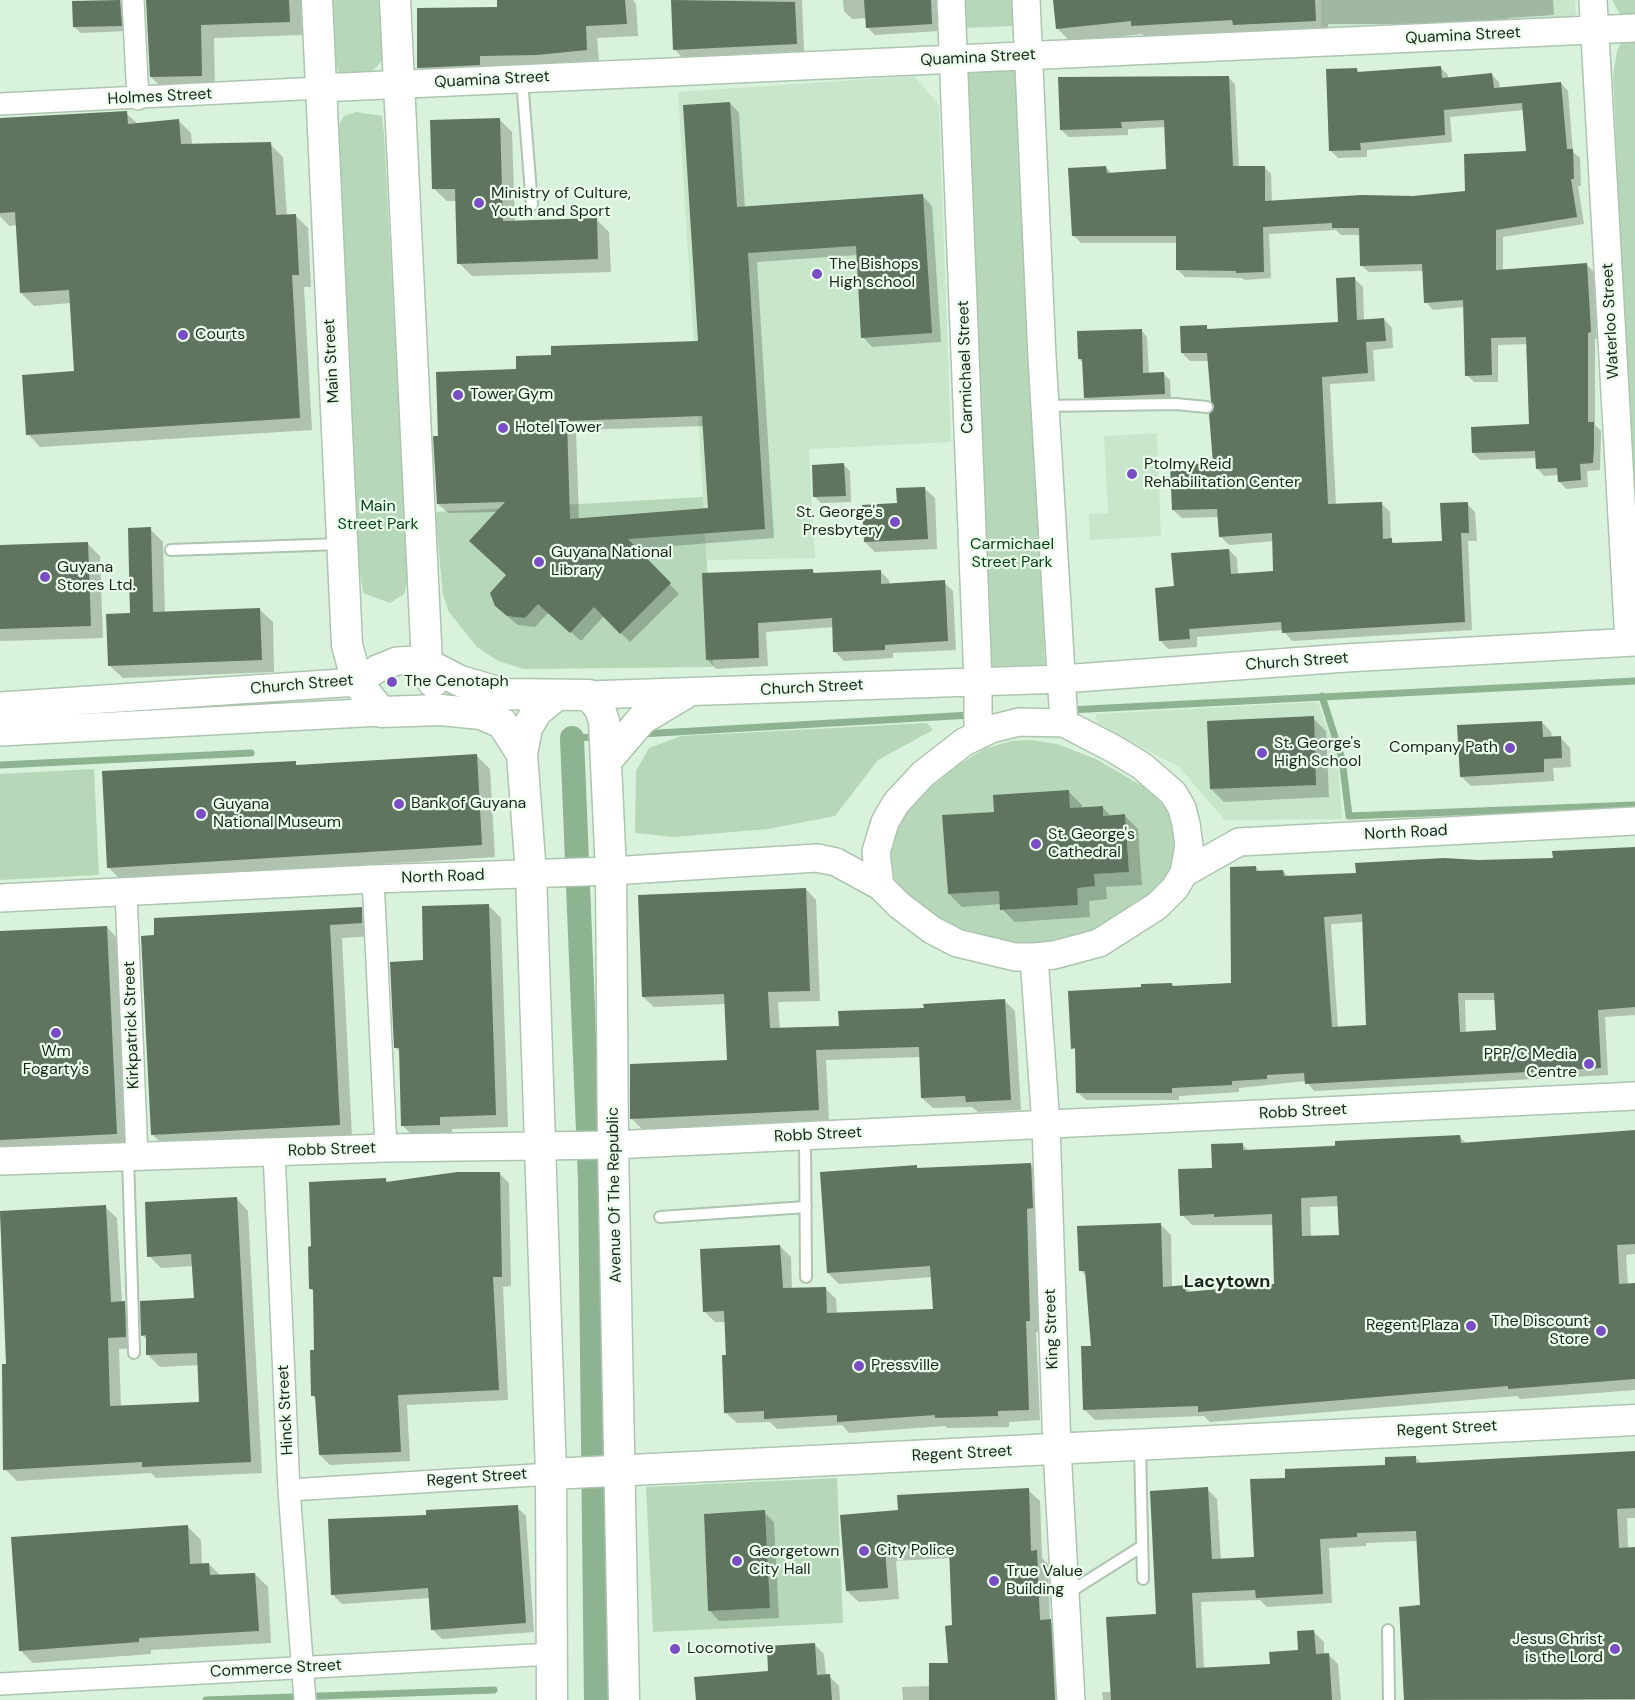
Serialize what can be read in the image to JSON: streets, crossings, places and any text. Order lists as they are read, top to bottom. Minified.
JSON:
{"streets":{"main road":["Main Street","Church Street","Avenue Of The Republic","Regent Street"],"street":["Quamina Street","Holmes Street","Waterloo Street","Carmichael Street","North Road","Kirkpatrick Street","Robb Street","King Street","Hinck Street","Commerce Street"]},"crossings":[["Quamina Street","Holmes Street"],["Quamina Street","Waterloo Street"],["Quamina Street","Main Street"],["Quamina Street","Carmichael Street"],["Holmes Street","Main Street"],["Waterloo Street","Church Street"],["Main Street","Church Street"],["Carmichael Street","Church Street"],["Church Street","Avenue Of The Republic"],["North Road","Kirkpatrick Street"],["North Road","Avenue Of The Republic"],["North Road","King Street"],["Kirkpatrick Street","Robb Street"],["Robb Street","Avenue Of The Republic"],["Robb Street","King Street"],["Robb Street","Hinck Street"],["Avenue Of The Republic","Regent Street"],["King Street","Regent Street"],["Hinck Street","Regent Street"],["Hinck Street","Commerce Street"]],"districts":["Lacytown"],"parks":["Main Street Park","Carmichael Street Park"],"places":["Ministry of Culture, Youth and Sport","The Bishops High school","Courts","Tower Gym","Hotel Tower","Ptolmy Reid Rehabilitation Center","St. George's Presbytery","Guyana National Library","Guyana Stores Ltd.","The Cenotaph","Company Path","St. George's High School","Bank of Guyana","Guyana National Museum","St. George's Cathedral","Wm Fogarty's","PPP/C Media Centre","Regent Plaza","The Discount Store","Pressville","City Police","Georgetown City Hall","True Value Building","Locomotive","Jesus Christ is the Lord"]}
